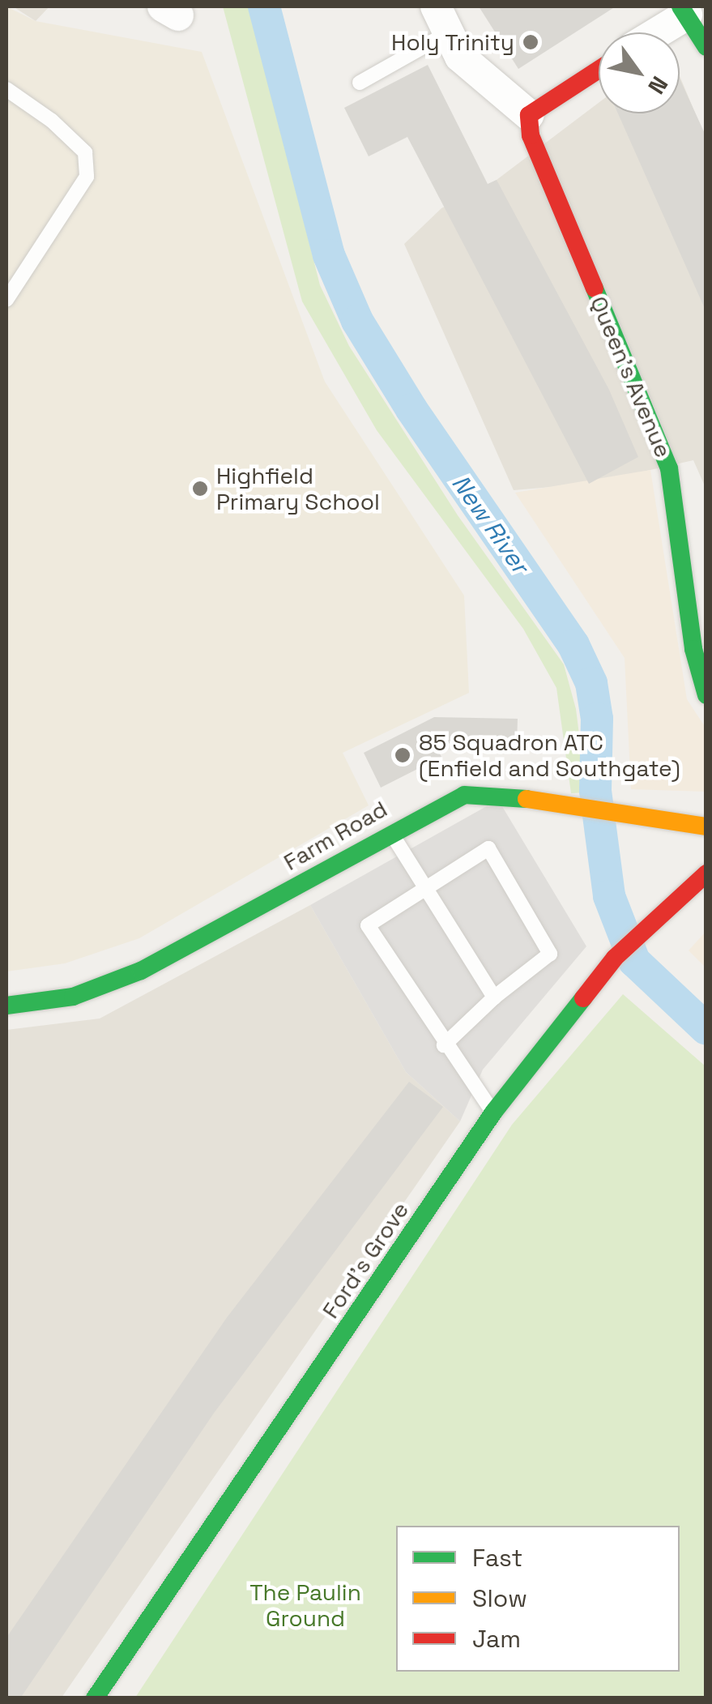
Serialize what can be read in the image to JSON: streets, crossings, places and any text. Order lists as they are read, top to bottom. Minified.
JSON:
{"streets":{"street":["Queen's Avenue","Farm Road","Ford's Grove"]},"water":["New River"],"parks":["The Paulin Ground"],"places":["Holy Trinity","Highfield Primary School","85 Squadron ATC (Enfield and Southgate)"],"legend":["Fast","Slow","Jam"],"north":"bottom right"}
